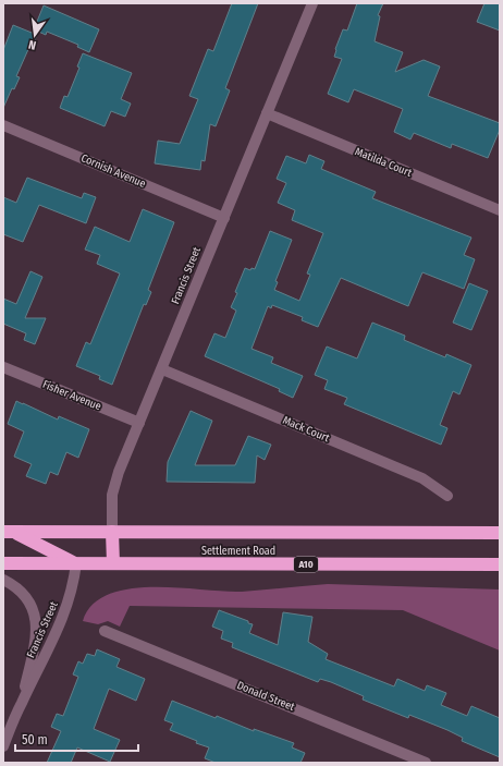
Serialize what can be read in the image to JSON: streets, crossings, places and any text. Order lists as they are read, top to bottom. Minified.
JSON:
{"streets":{"highway":["Francis Street","Settlement Road","A10"],"street":["Matilda Court","Cornish Avenue","Fisher Avenue","Mack Court","Donald Street"]},"crossings":[["Matilda Court","Francis Street"],["Cornish Avenue","Francis Street"],["Francis Street","Fisher Avenue"],["Francis Street","Mack Court"],["Francis Street","Settlement Road"]],"scale_bar":"50 m","north":"bottom"}
